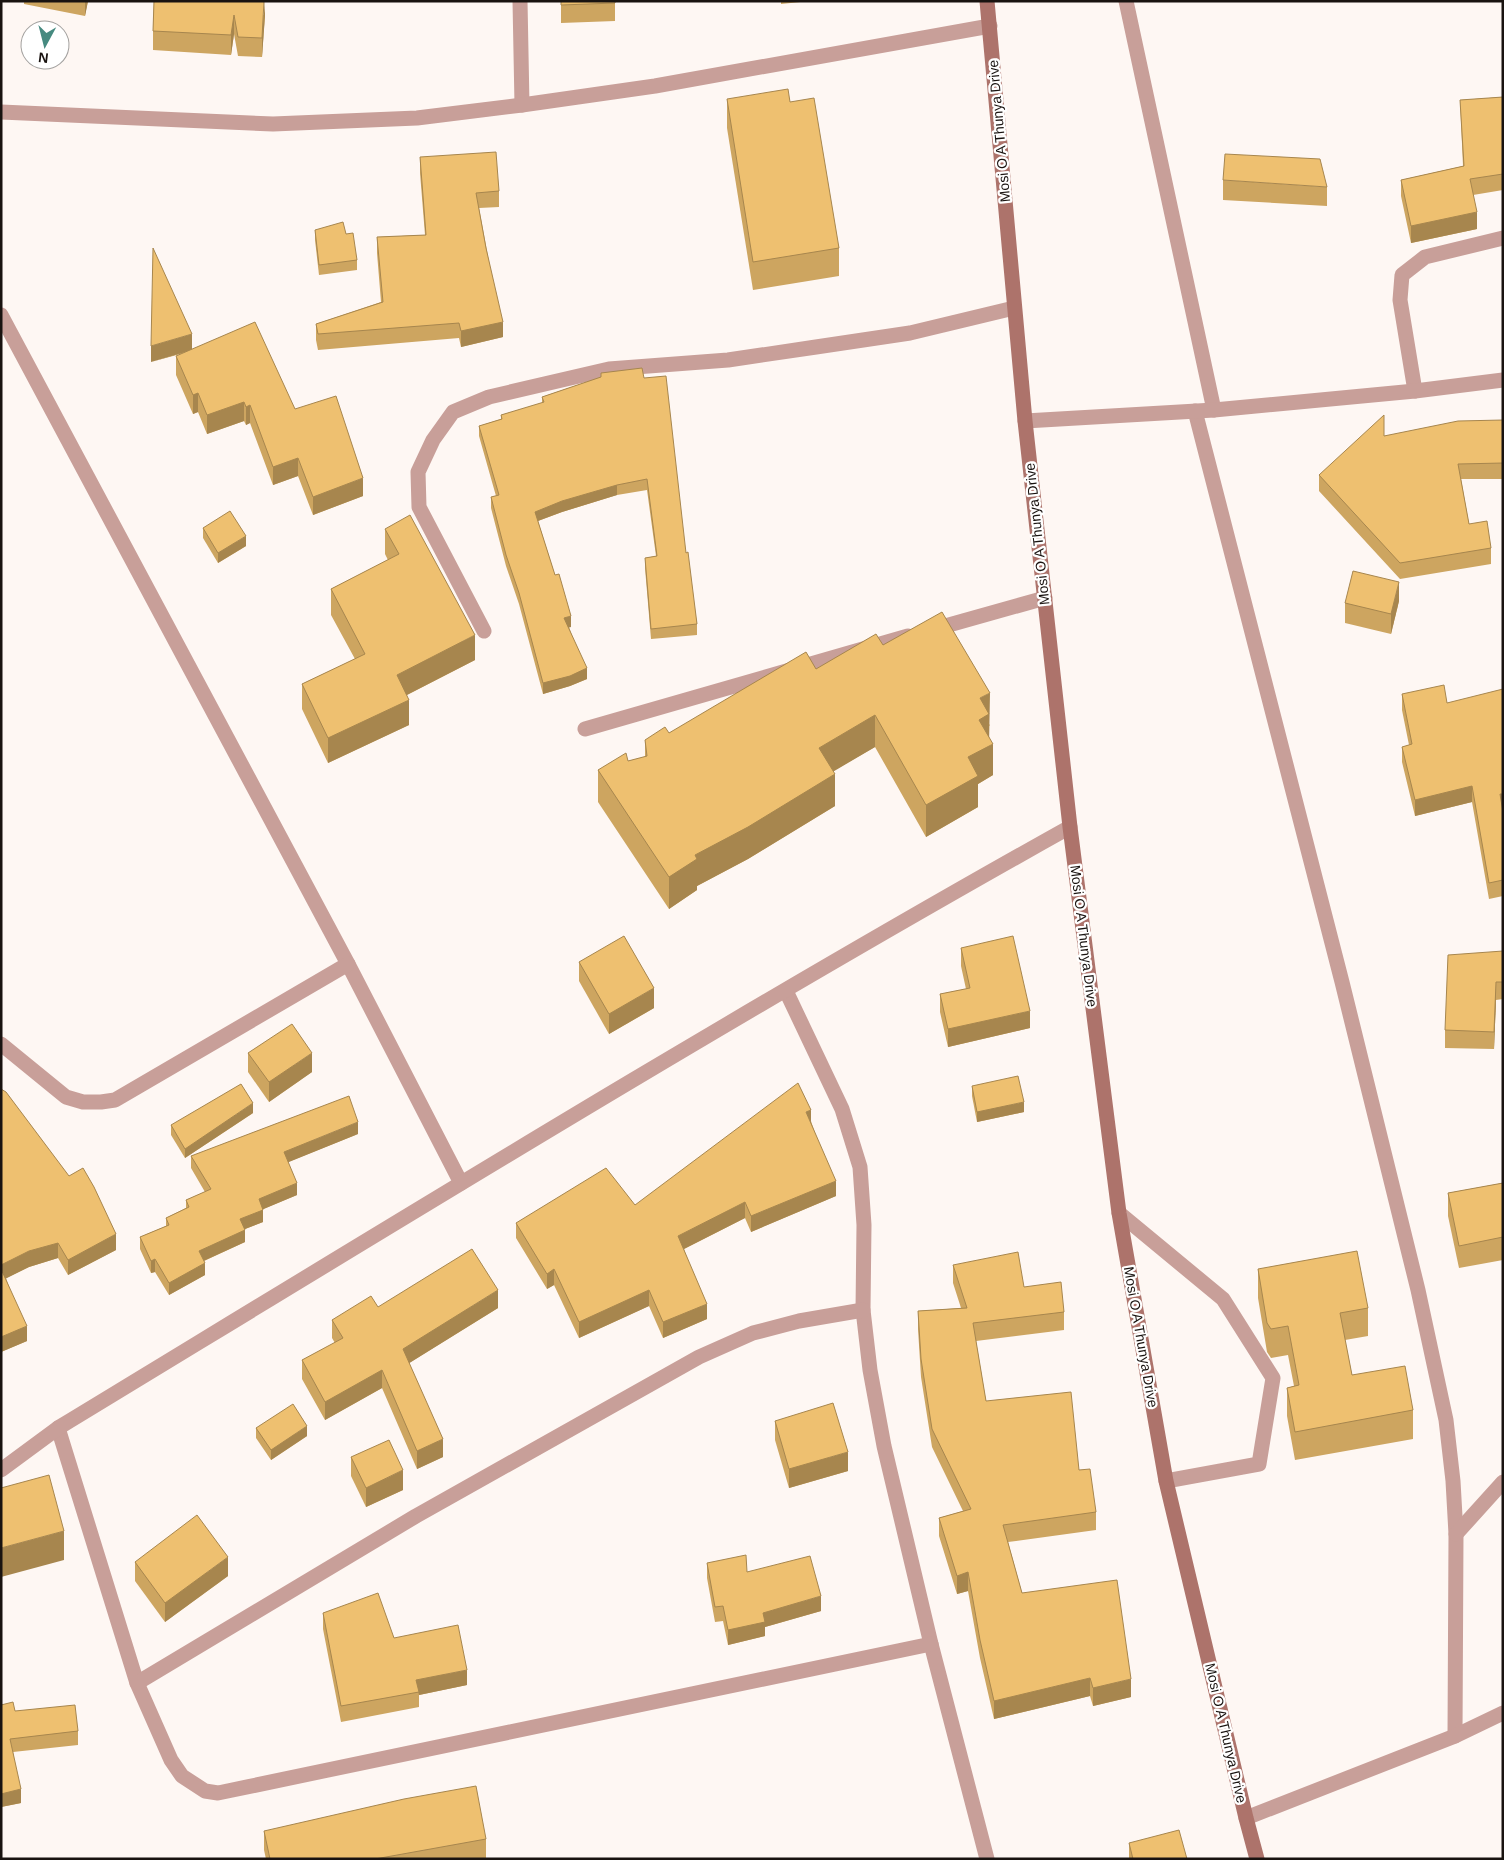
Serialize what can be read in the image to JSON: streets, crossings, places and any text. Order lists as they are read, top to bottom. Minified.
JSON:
{"streets":{"street":["Mosi O A Thunya Drive"]},"north":"bottom"}
